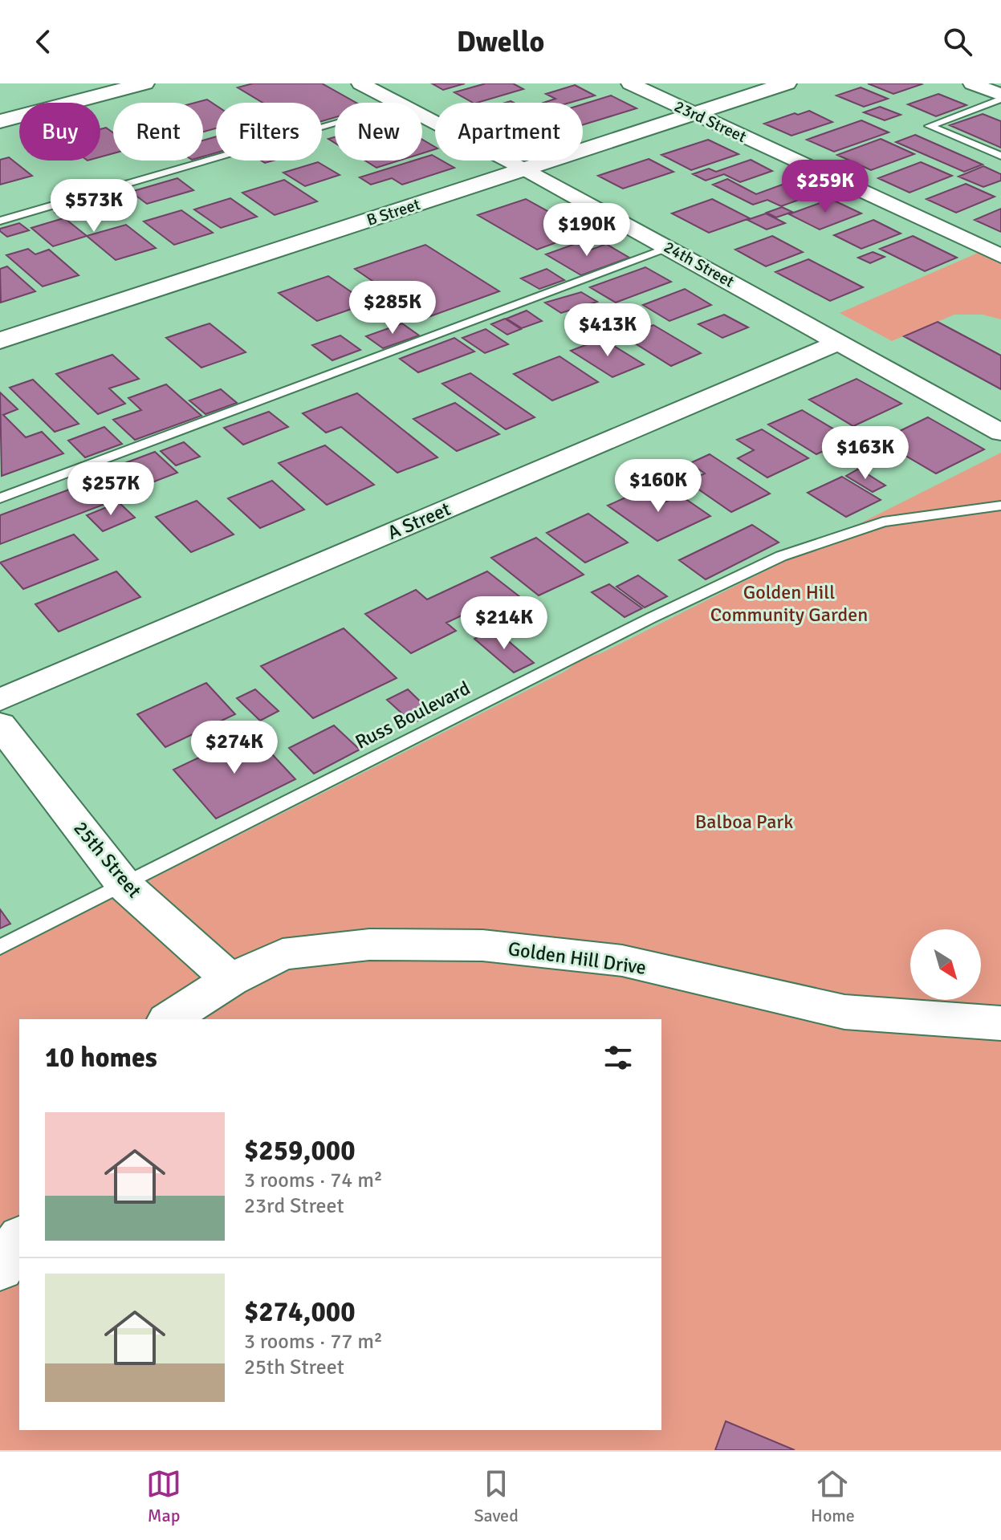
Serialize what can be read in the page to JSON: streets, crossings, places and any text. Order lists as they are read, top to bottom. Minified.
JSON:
{"streets":{"main road":["B Street","25th Street","Golden Hill Drive"],"street":["23rd Street","24th Street","A Street"],"lane":["Russ Boulevard"]},"crossings":[["23rd Street","B Street"],["B Street","24th Street"],["24th Street","A Street"],["Russ Boulevard","25th Street"],["25th Street","Golden Hill Drive"]],"parks":["Golden Hill Community Garden","Balboa Park"],"north":"bottom right","page":{"header":"Dwello","chip":["Buy","Rent","Filters","New","Apartment"],"price":["$259K","$573K","$190K","$285K","$413K","$163K","$160K","$257K","$214K","$274K"],"heading":"10 homes","list":[{"name":"$259,000","note":"3 rooms · 74 m² · 23rd Street"},{"name":"$274,000","note":"3 rooms · 77 m² · 25th Street"}],"tabs":["Map","Saved","Home"]}}
